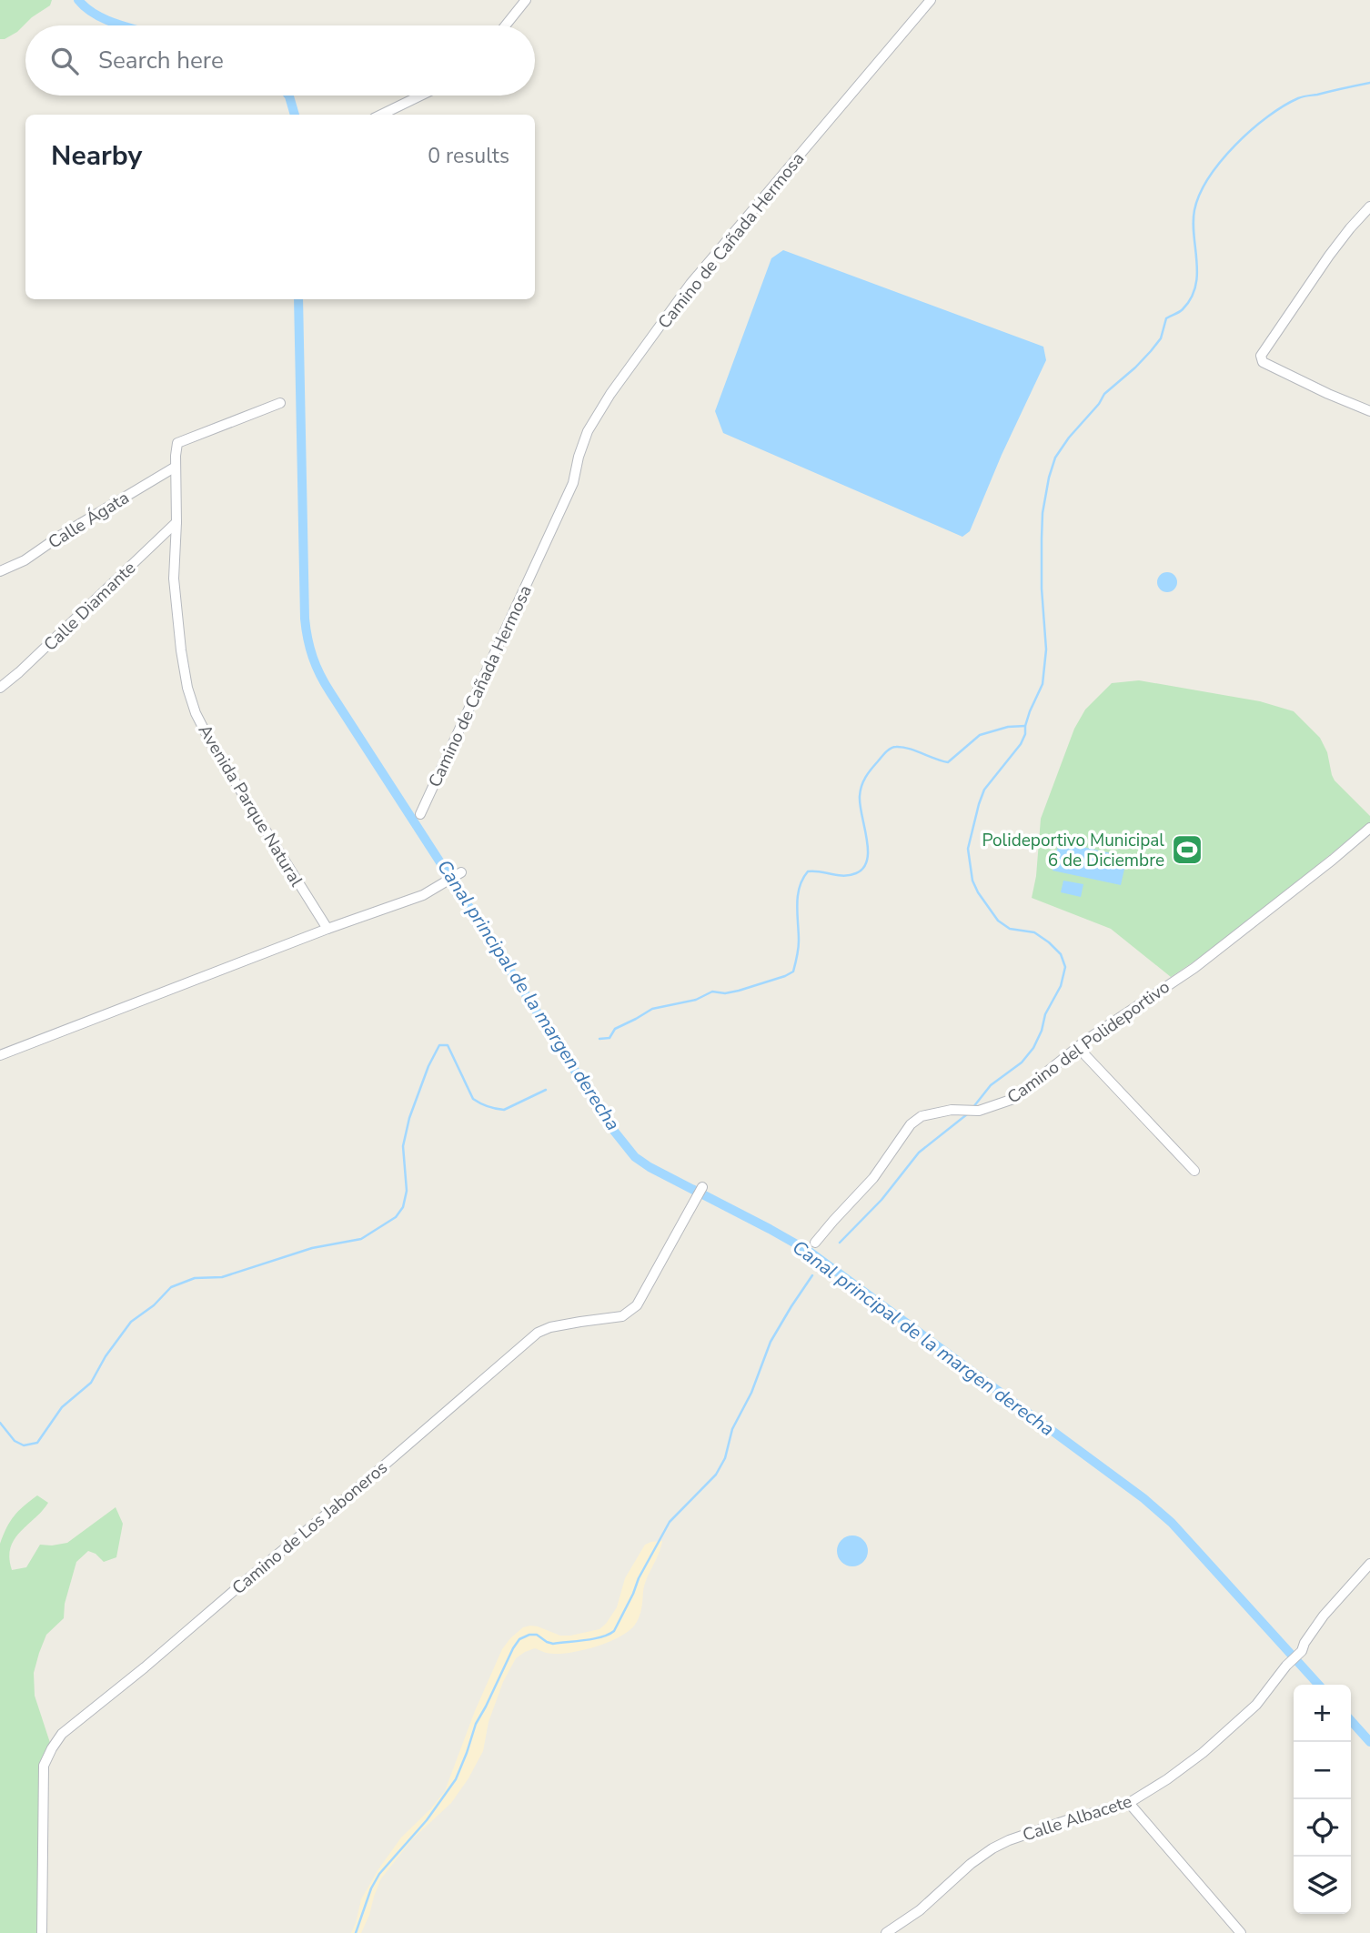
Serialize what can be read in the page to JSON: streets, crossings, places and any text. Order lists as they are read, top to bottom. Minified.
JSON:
{"streets":{"street":["Camino de Cañada Hermosa","Calle Ágata","Calle Diamante","Avenida Parque Natural","Camino del Polideportivo","Camino de Los Jaboneros","Calle Albacete"]},"crossings":[["Calle Ágata","Avenida Parque Natural"],["Calle Diamante","Avenida Parque Natural"]],"water":["Canal principal de la margen derecha"],"places":{"sports":["Polideportivo Municipal 6 de Diciembre"]},"page":{"search":"Search here","heading":["Nearby","0 results"],"map_buttons":["+","−"]}}
